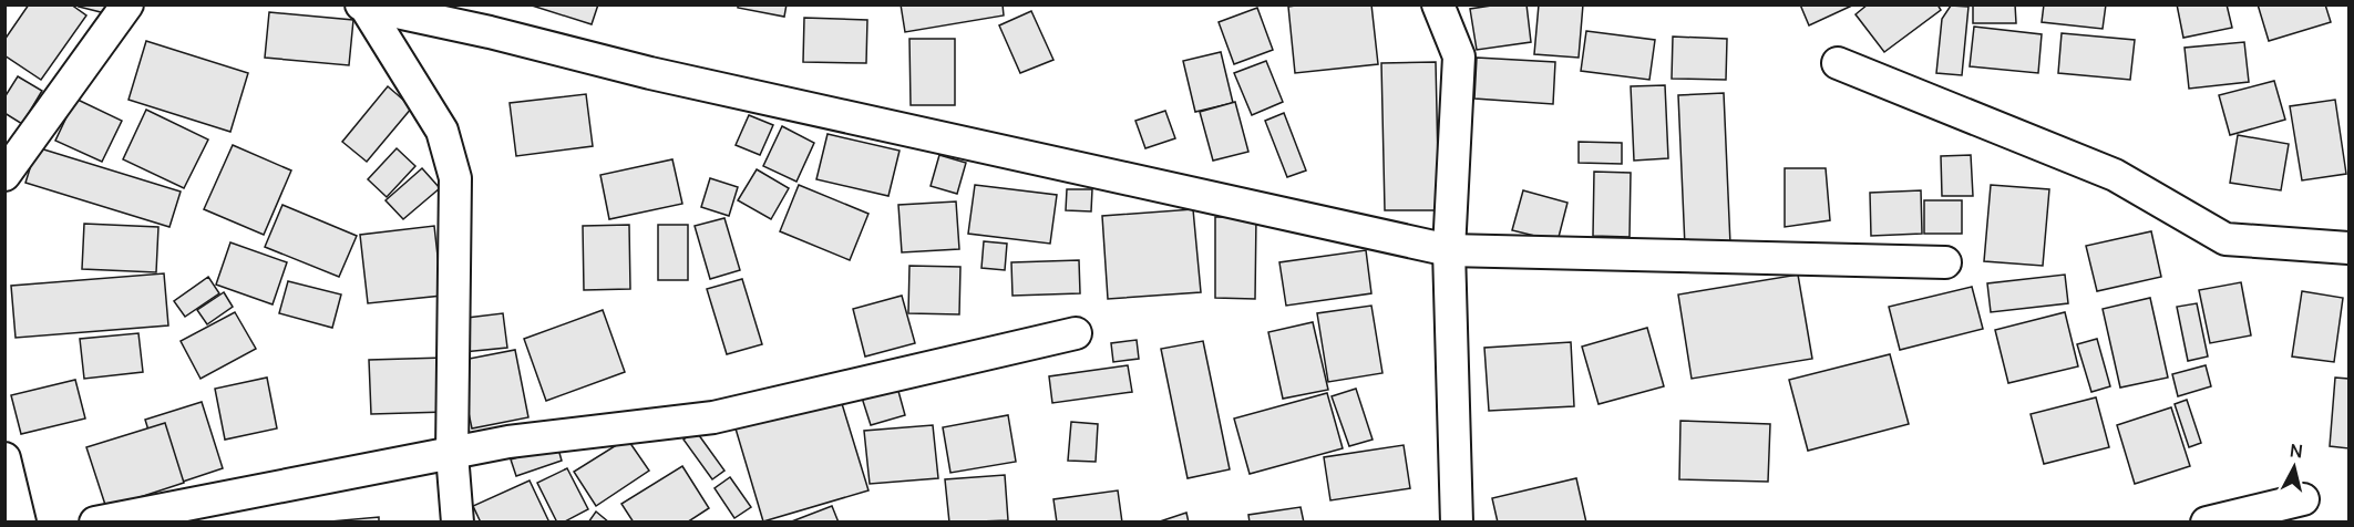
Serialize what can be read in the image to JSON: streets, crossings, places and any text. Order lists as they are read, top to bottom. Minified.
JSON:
{"north":"top"}
